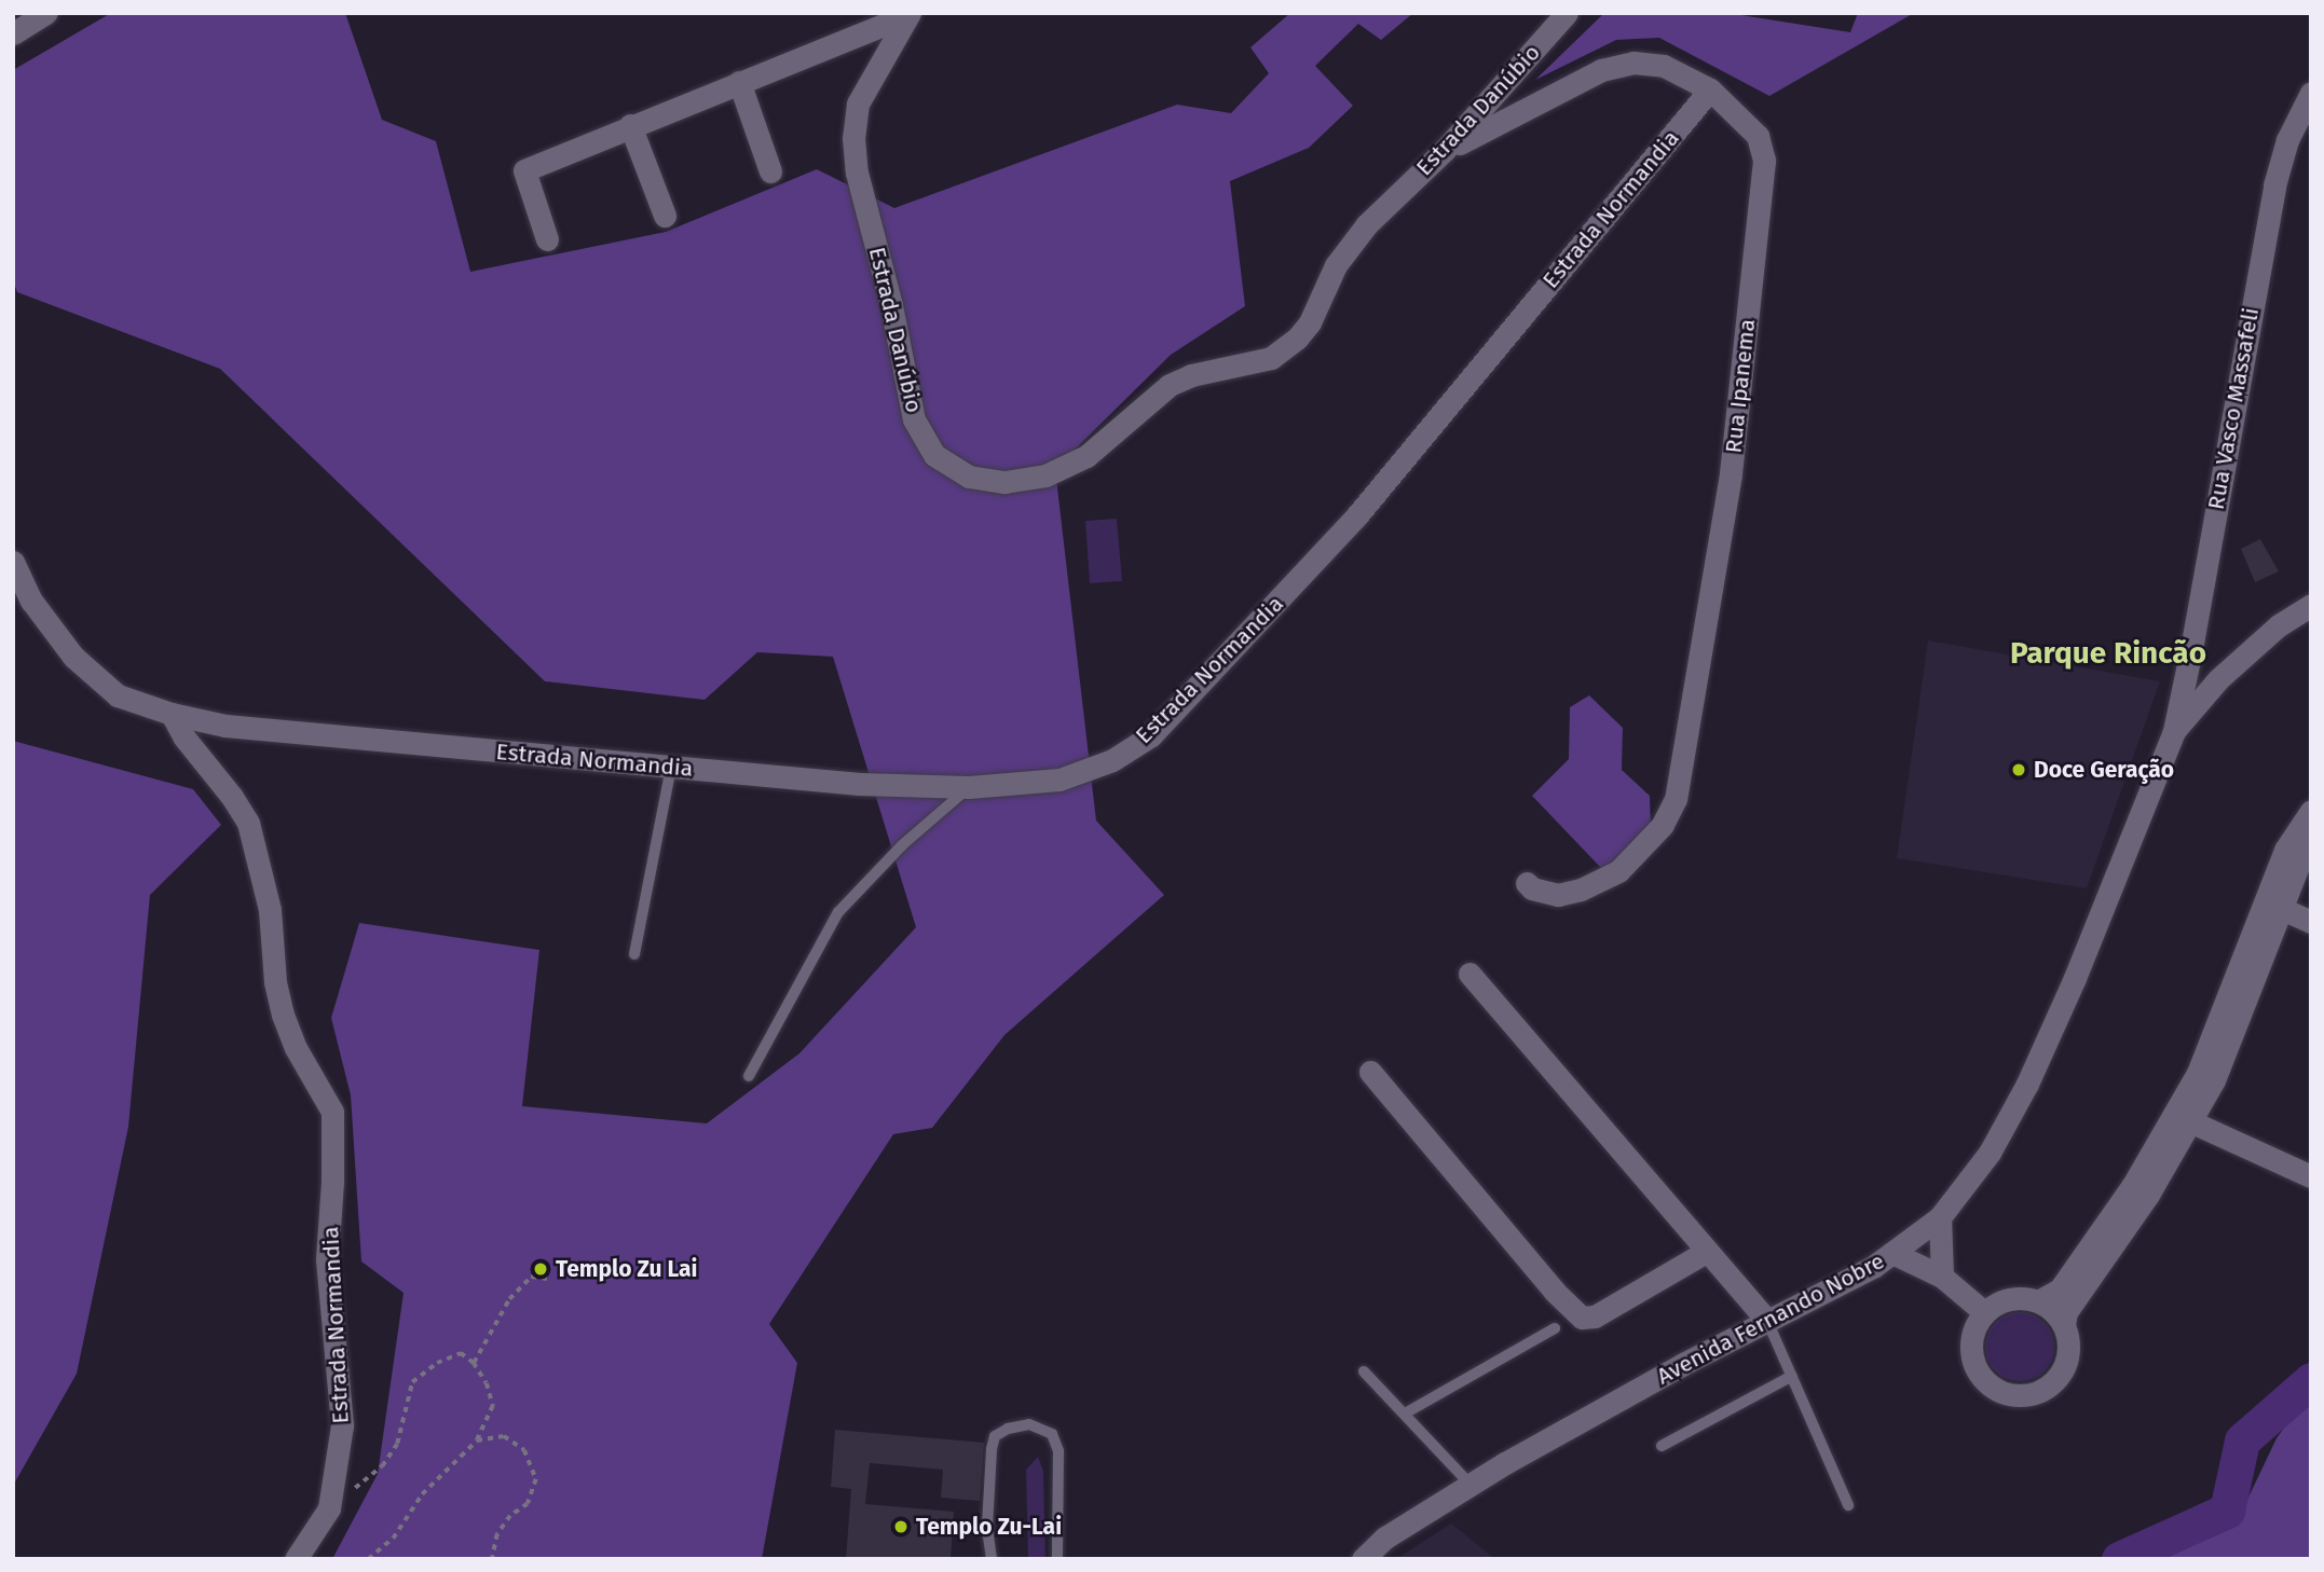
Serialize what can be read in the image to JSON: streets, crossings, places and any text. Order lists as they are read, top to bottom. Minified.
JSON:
{"streets":{"street":["Estrada Danúbio","Estrada Normandia","Rua Ipanema","Rua Vasco Massafeli","Avenida Fernando Nobre"]},"crossings":[["Estrada Danúbio","Rua Ipanema"],["Estrada Normandia","Rua Ipanema"],["Rua Vasco Massafeli","Avenida Fernando Nobre"]],"districts":["Parque Rincão"],"places":["Doce Geração","Templo Zu Lai","Templo Zu-Lai"]}
